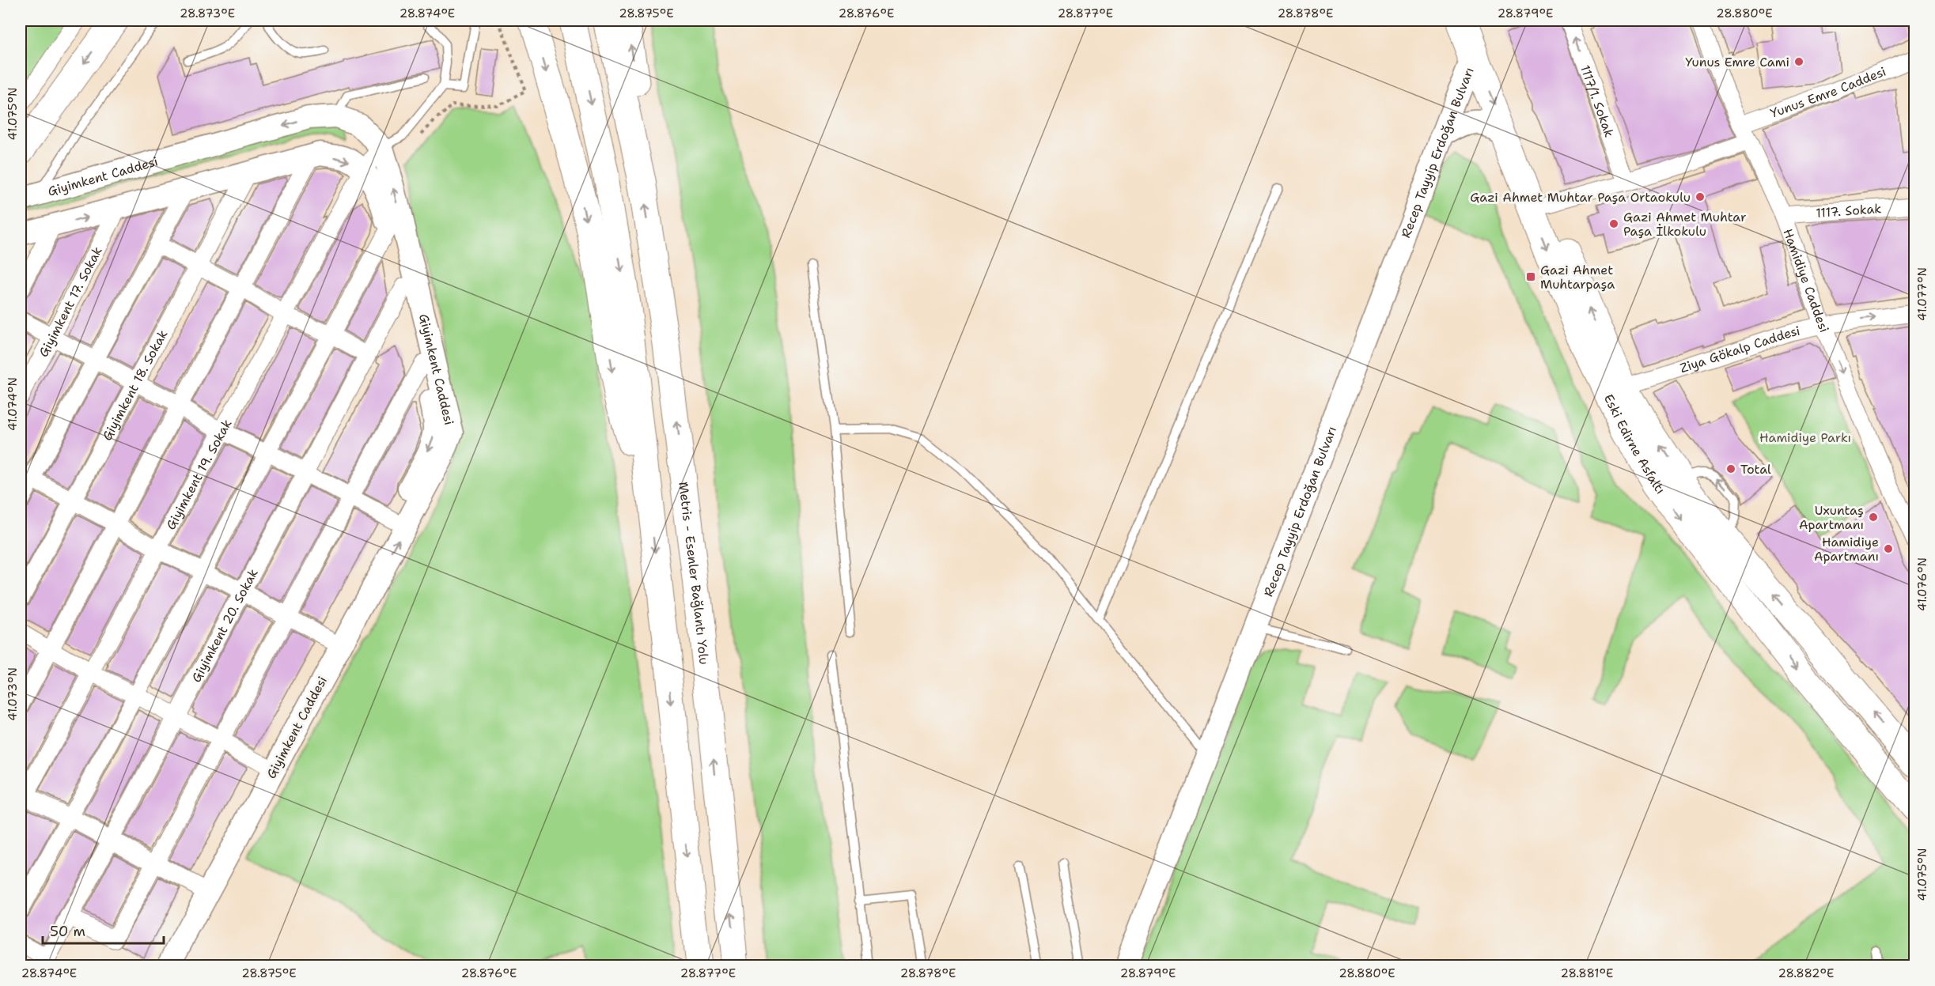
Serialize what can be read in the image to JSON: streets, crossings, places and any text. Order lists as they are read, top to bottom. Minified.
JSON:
{"streets":{"main road":["Eski Edirne Asfaltı","Metris - Esenler Bağlantı Yolu"],"street":["Yunus Emre Caddesi","1117/1. Sokak","Recep Tayyip Erdoğan Bulvarı","Giyimkent Caddesi","1117. Sokak","Hamidiye Caddesi","Giyimkent 17. Sokak","Ziya Gökalp Caddesi","Giyimkent 18. Sokak","Giyimkent 19. Sokak","Giyimkent 20. Sokak"]},"crossings":[["Yunus Emre Caddesi","Hamidiye Caddesi"],["Recep Tayyip Erdoğan Bulvarı","Eski Edirne Asfaltı"],["Giyimkent Caddesi","Giyimkent 17. Sokak"],["Giyimkent Caddesi","Giyimkent 18. Sokak"],["Giyimkent Caddesi","Giyimkent 19. Sokak"],["Giyimkent Caddesi","Giyimkent 20. Sokak"],["1117. Sokak","Hamidiye Caddesi"],["Hamidiye Caddesi","Ziya Gökalp Caddesi"],["Ziya Gökalp Caddesi","Eski Edirne Asfaltı"]],"one_way":["1117/1. Sokak","Hamidiye Caddesi"],"parks":["Hamidiye Parkı"],"places":{"other":["Yunus Emre Cami","Gazi Ahmet Muhtar Paşa Ortaokulu","Gazi Ahmet Muhtar Paşa İlkokulu","Total","Uxuntaş Apartmanı","Hamidiye Apartmanı"],"transit":["Gazi Ahmet Muhtarpaşa"]},"scale_bar":"50 m","coordinates":["28.873°E","28.874°E","28.875°E","28.876°E","28.877°E","28.878°E","28.879°E","28.880°E","41.075°N","41.077°N","41.074°N","41.076°N","41.073°N","28.881°E","28.882°E"]}
